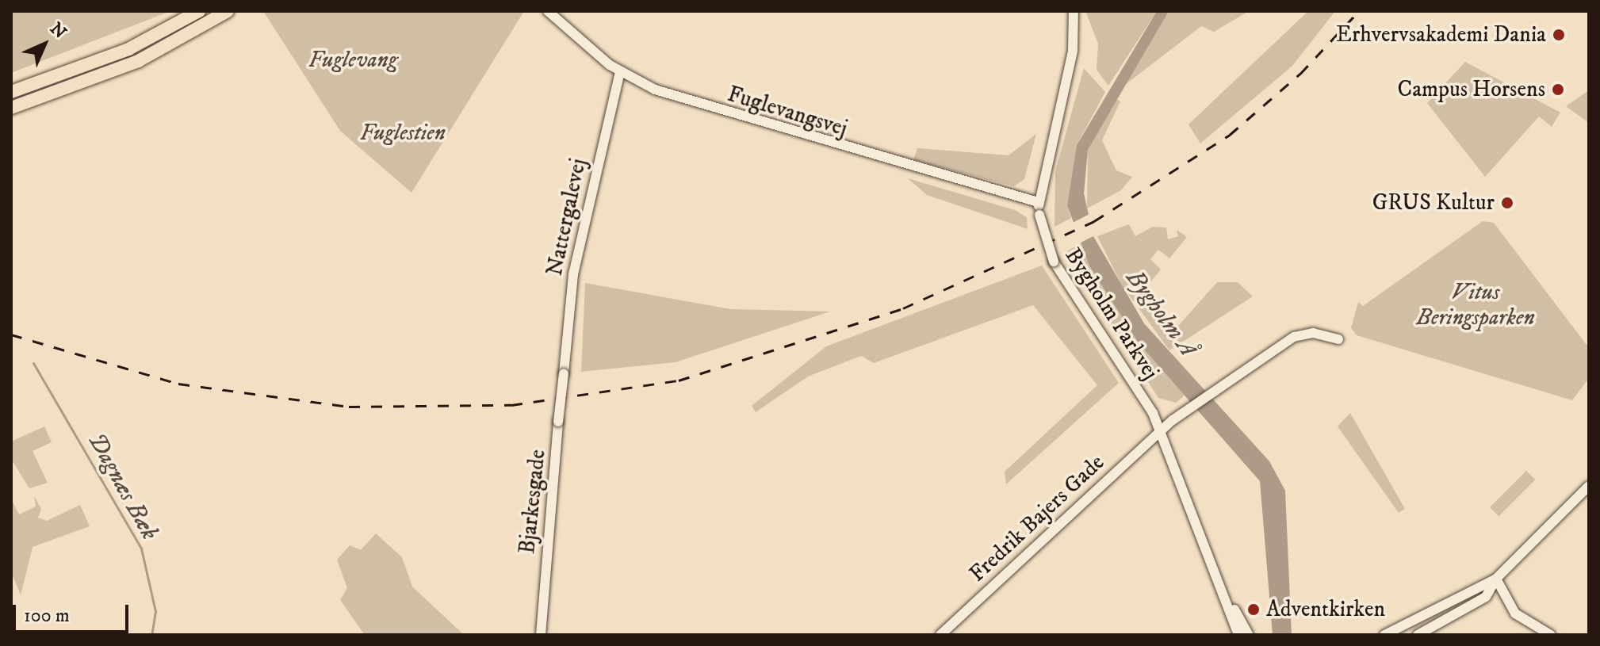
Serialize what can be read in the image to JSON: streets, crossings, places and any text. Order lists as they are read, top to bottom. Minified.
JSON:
{"streets":{"street":["Fuglevangsvej","Nattergalevej","Bygholm Parkvej","Bjarkesgade","Fredrik Bajers Gade"]},"crossings":[["Fuglevangsvej","Nattergalevej"],["Fuglevangsvej","Bygholm Parkvej"],["Nattergalevej","Bjarkesgade"],["Bygholm Parkvej","Fredrik Bajers Gade"]],"water":["Bygholm Å","Dagnæs Bæk"],"parks":["Fuglevang","Fuglestien","Vitus Beringsparken"],"places":["Erhvervsakademi Dania","Campus Horsens","GRUS Kultur","Adventkirken"],"scale_bar":"100 m","north":"top right"}
